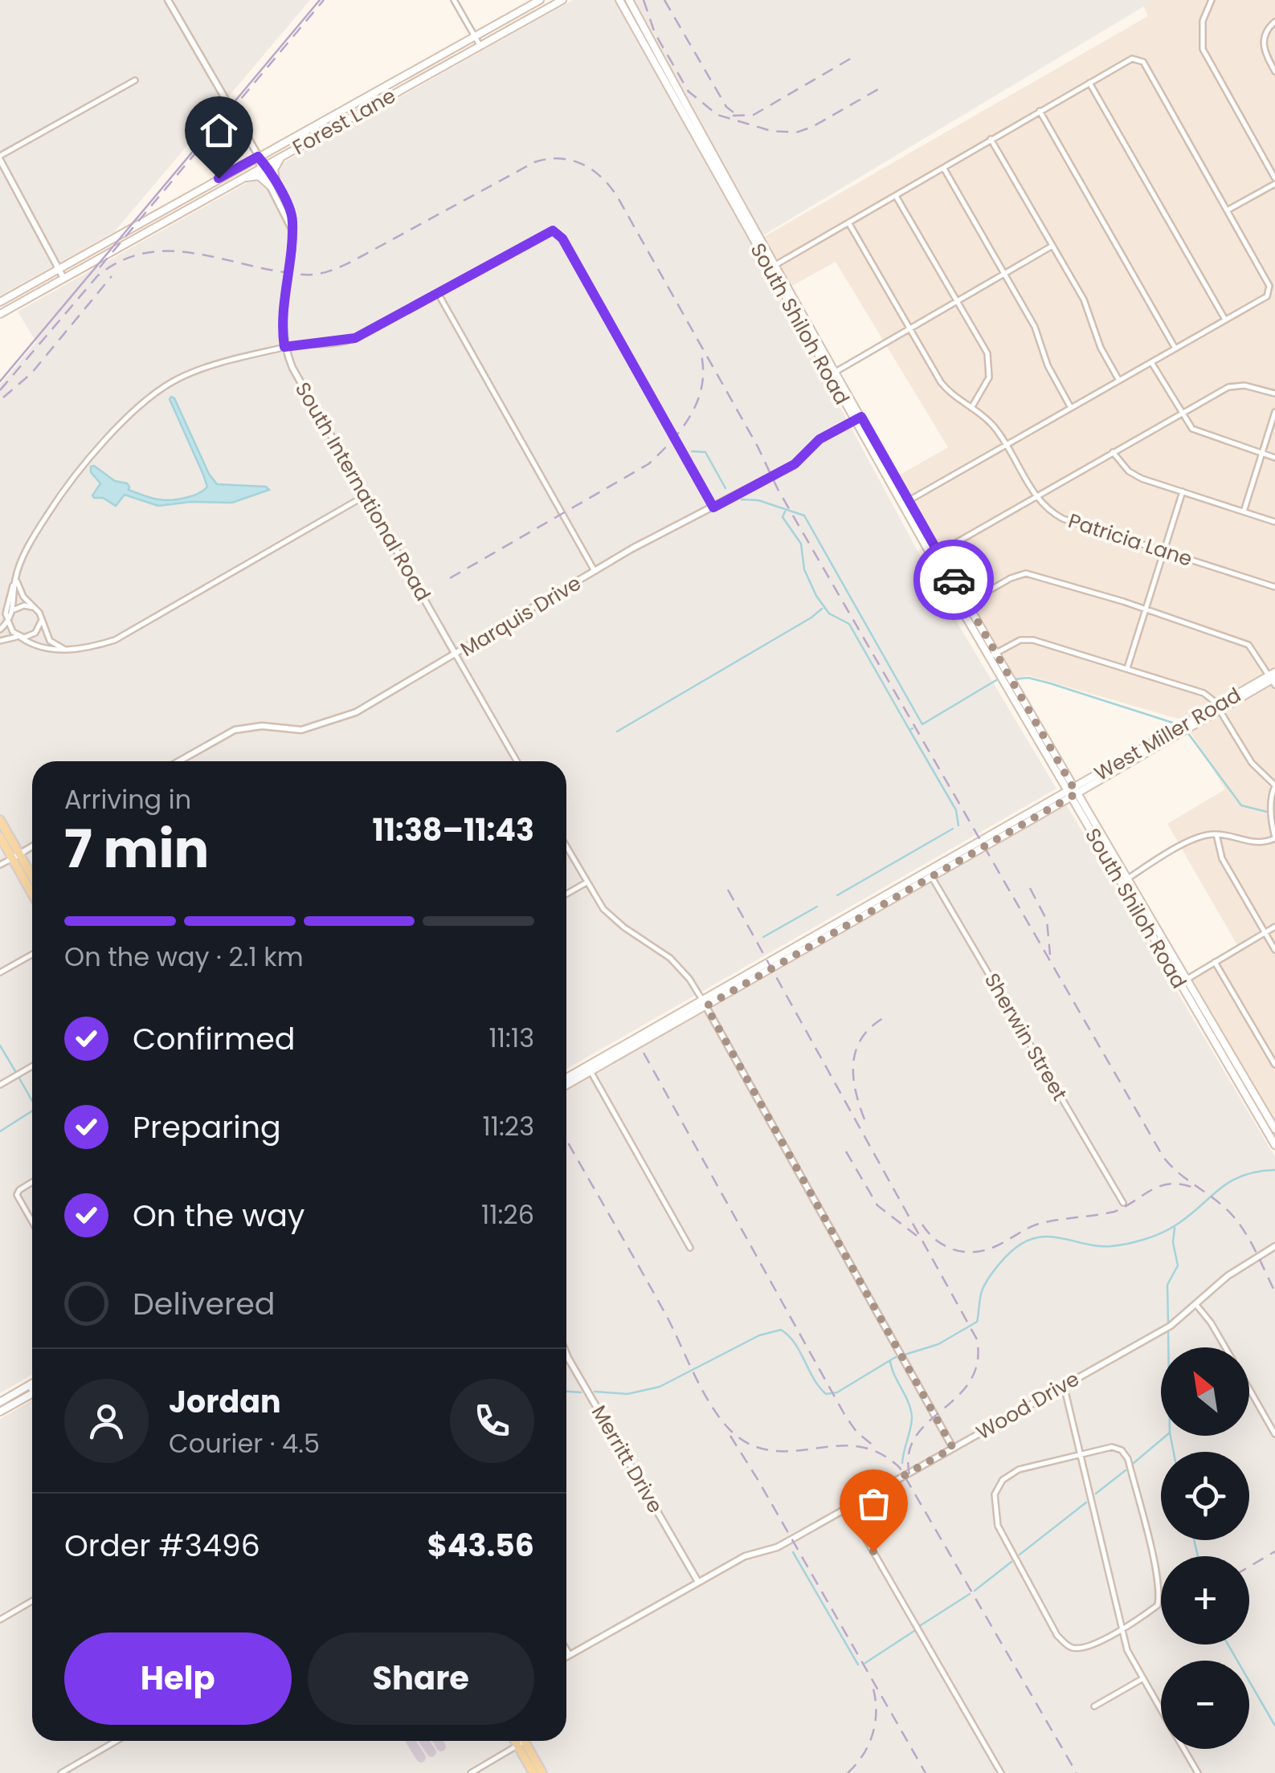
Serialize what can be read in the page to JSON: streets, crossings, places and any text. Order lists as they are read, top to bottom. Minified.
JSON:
{"streets":{"main road":["Forest Lane","South Shiloh Road","West Miller Road"],"street":["South International Road","Patricia Lane","Marquis Drive","Sherwin Street","Wood Drive","Merritt Drive"]},"crossings":[["Forest Lane","South International Road"],["South Shiloh Road","Marquis Drive"],["South Shiloh Road","West Miller Road"],["South International Road","Marquis Drive"],["West Miller Road","Sherwin Street"],["Wood Drive","Merritt Drive"]],"north":"top left","page":{"heading":["7 min","Arriving in","11:38–11:43"],"panel":["Jordan","Courier · 4.5","Order #3496","$43.56"],"bar":"On the way · 2.1 km","list":[["Confirmed","11:13"],["Preparing","11:23"],["On the way","11:26"],"Delivered"],"map_buttons":["+","−"],"buttons":["Help","Share"]}}
